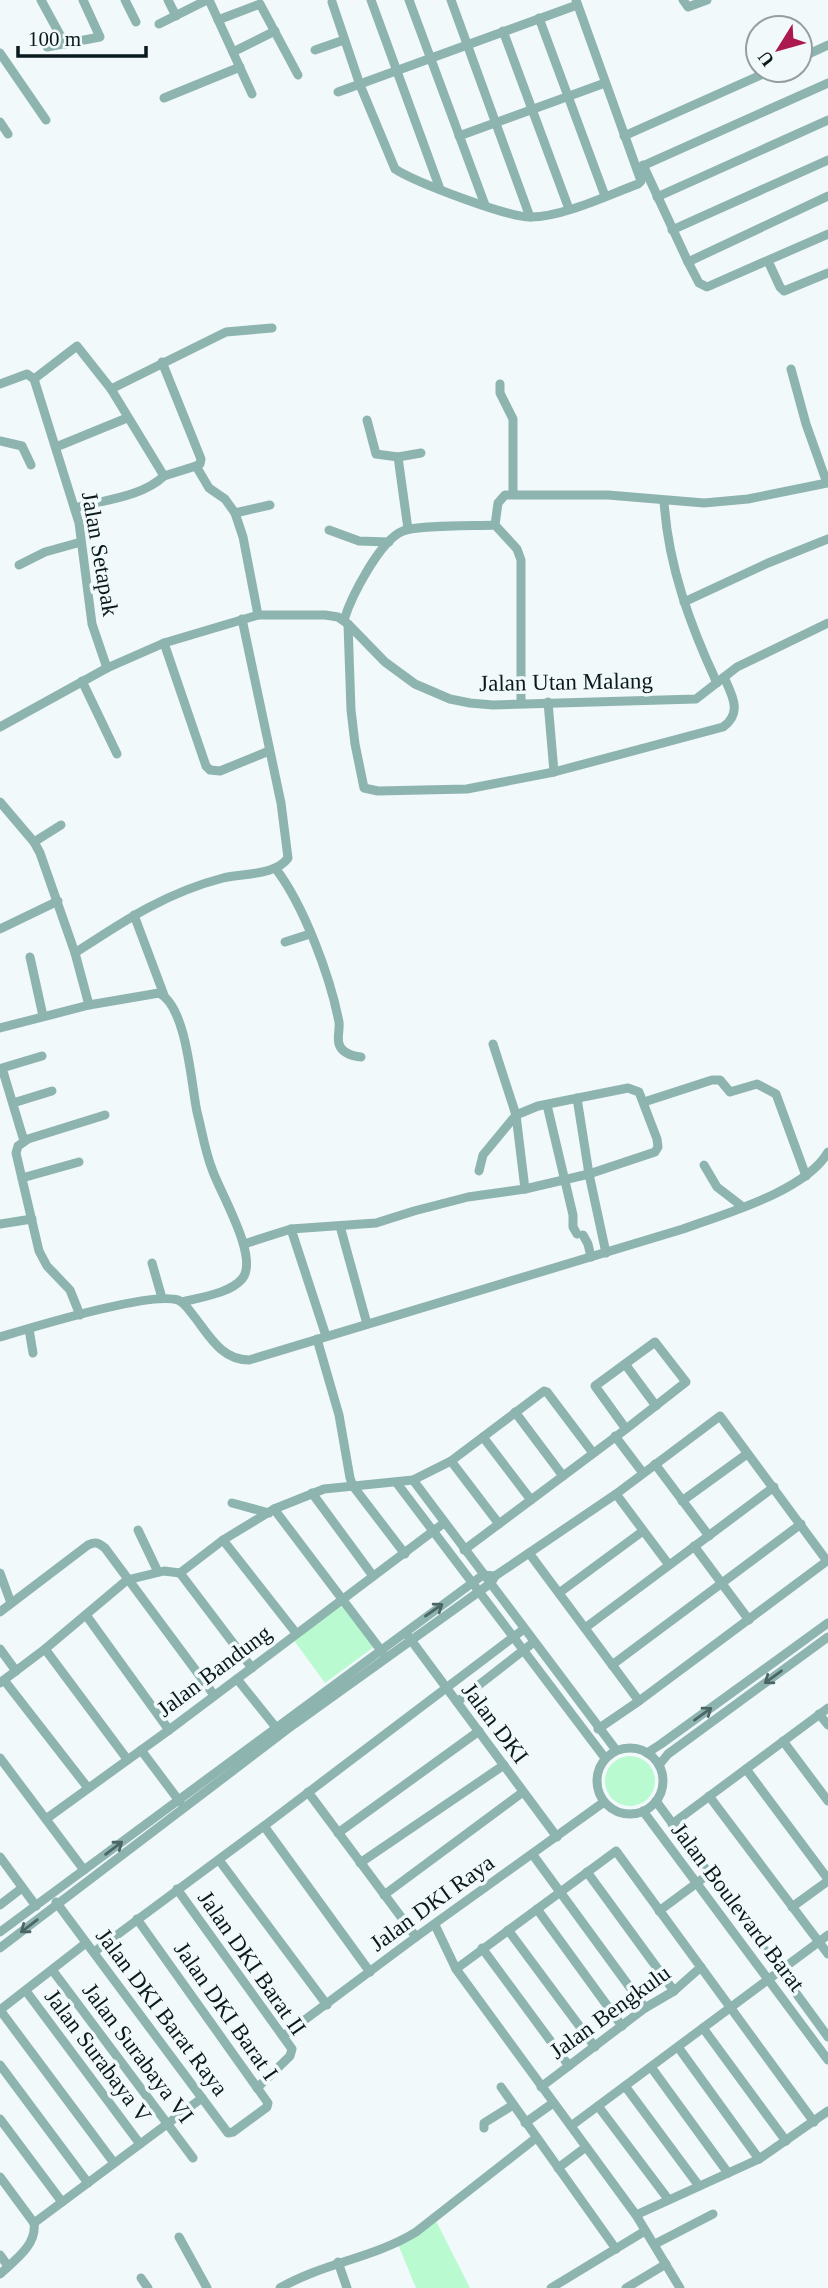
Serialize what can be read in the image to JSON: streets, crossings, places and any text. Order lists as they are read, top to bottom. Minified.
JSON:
{"streets":{"street":["Jalan Setapak","Jalan Utan Malang","Jalan Bandung","Jalan DKI","Jalan DKI Raya","Jalan Boulevard Barat","Jalan DKI Barat II","Jalan DKI Barat I","Jalan DKI Barat Raya","Jalan Bengkulu","Jalan Surabaya VI","Jalan Surabaya V"]},"crossings":[["Jalan DKI","Jalan DKI Raya"],["Jalan DKI Raya","Jalan Boulevard Barat"],["Jalan DKI Raya","Jalan DKI Barat II"],["Jalan DKI Barat II","Jalan DKI Barat I"],["Jalan DKI Barat I","Jalan DKI Barat Raya"]],"scale_bar":"100 m","north":"bottom left"}
